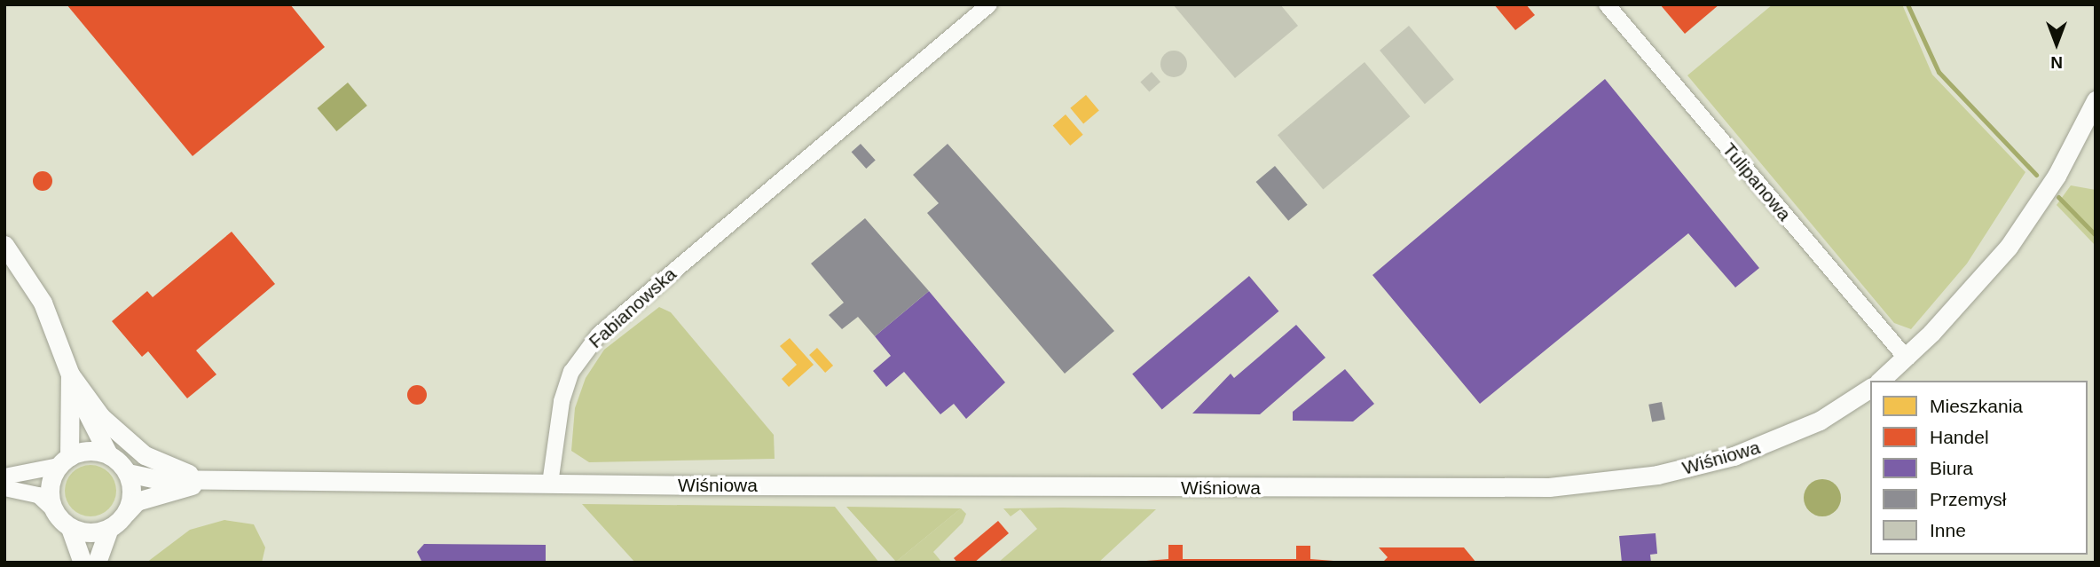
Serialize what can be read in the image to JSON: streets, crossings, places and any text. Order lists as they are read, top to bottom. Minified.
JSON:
{"streets":{"street":["Tulipanowa","Fabianowska","Wiśniowa"]},"crossings":[["Fabianowska","Wiśniowa"]],"legend":["Mieszkania","Handel","Biura","Przemysł","Inne"],"north":"bottom"}
